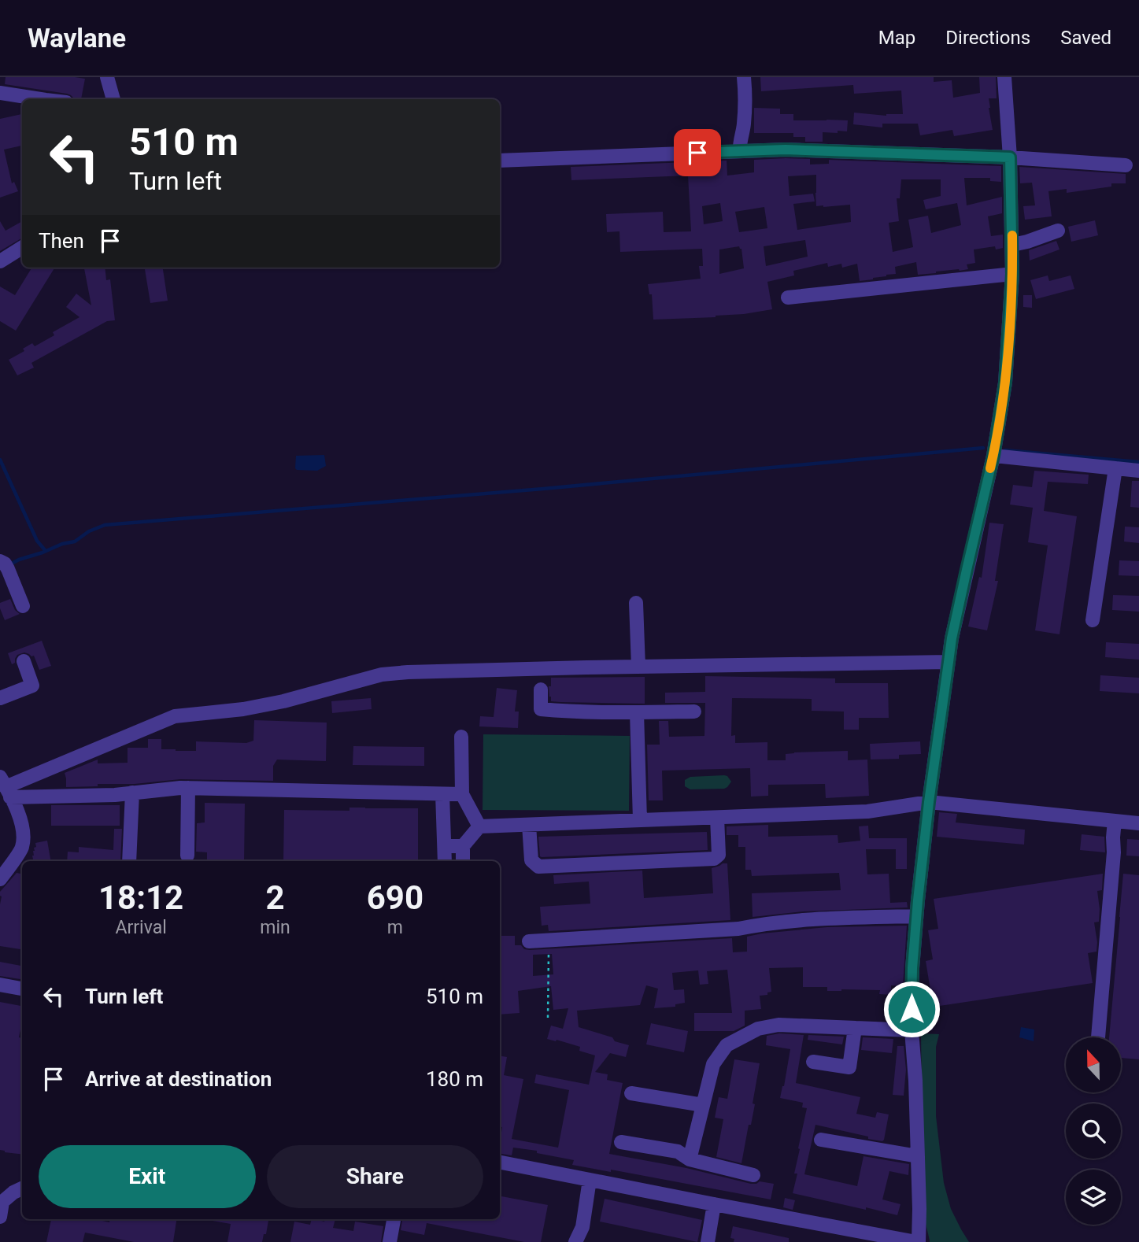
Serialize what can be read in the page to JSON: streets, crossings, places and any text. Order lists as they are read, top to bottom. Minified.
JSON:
{"north":"top","page":{"header":"Waylane","nav":["Map","Directions","Saved"],"turn":["510 m","Turn left"],"then":"Then","eta":["18:12","Arrival","2","min","690","m"],"list":[{"name":"Turn left","value":"510 m"},{"name":"Arrive at destination","value":"180 m"}],"buttons":["Exit","Share"]}}
